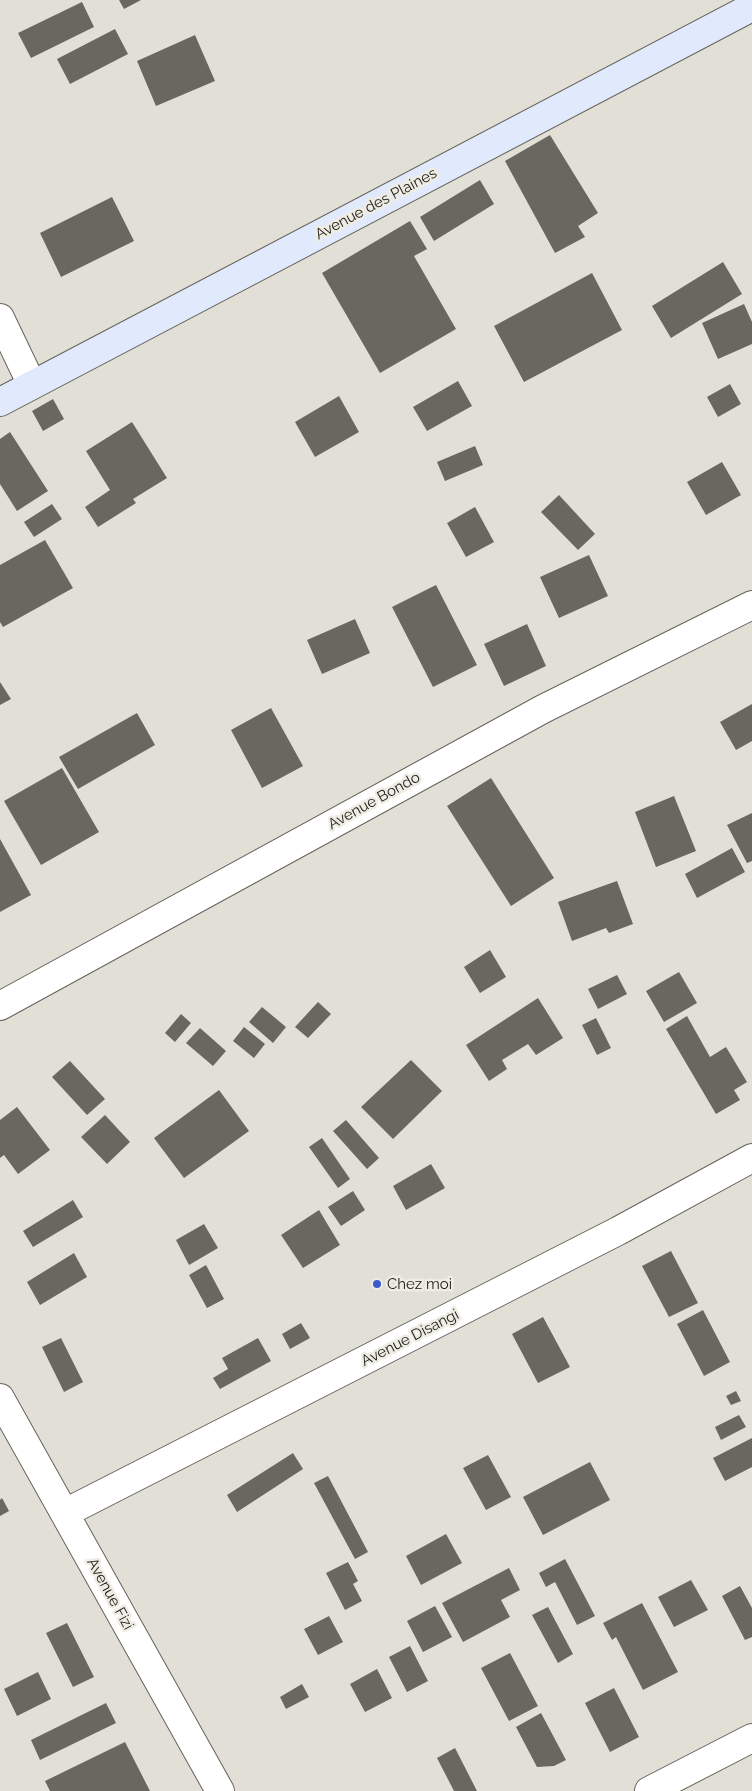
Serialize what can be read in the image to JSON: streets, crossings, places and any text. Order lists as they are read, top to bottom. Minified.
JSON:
{"streets":{"street":["Avenue des Plaines","Avenue Bondo","Avenue Disangi","Avenue Fizi"]},"crossings":[["Avenue Disangi","Avenue Fizi"]],"places":["Chez moi"]}
